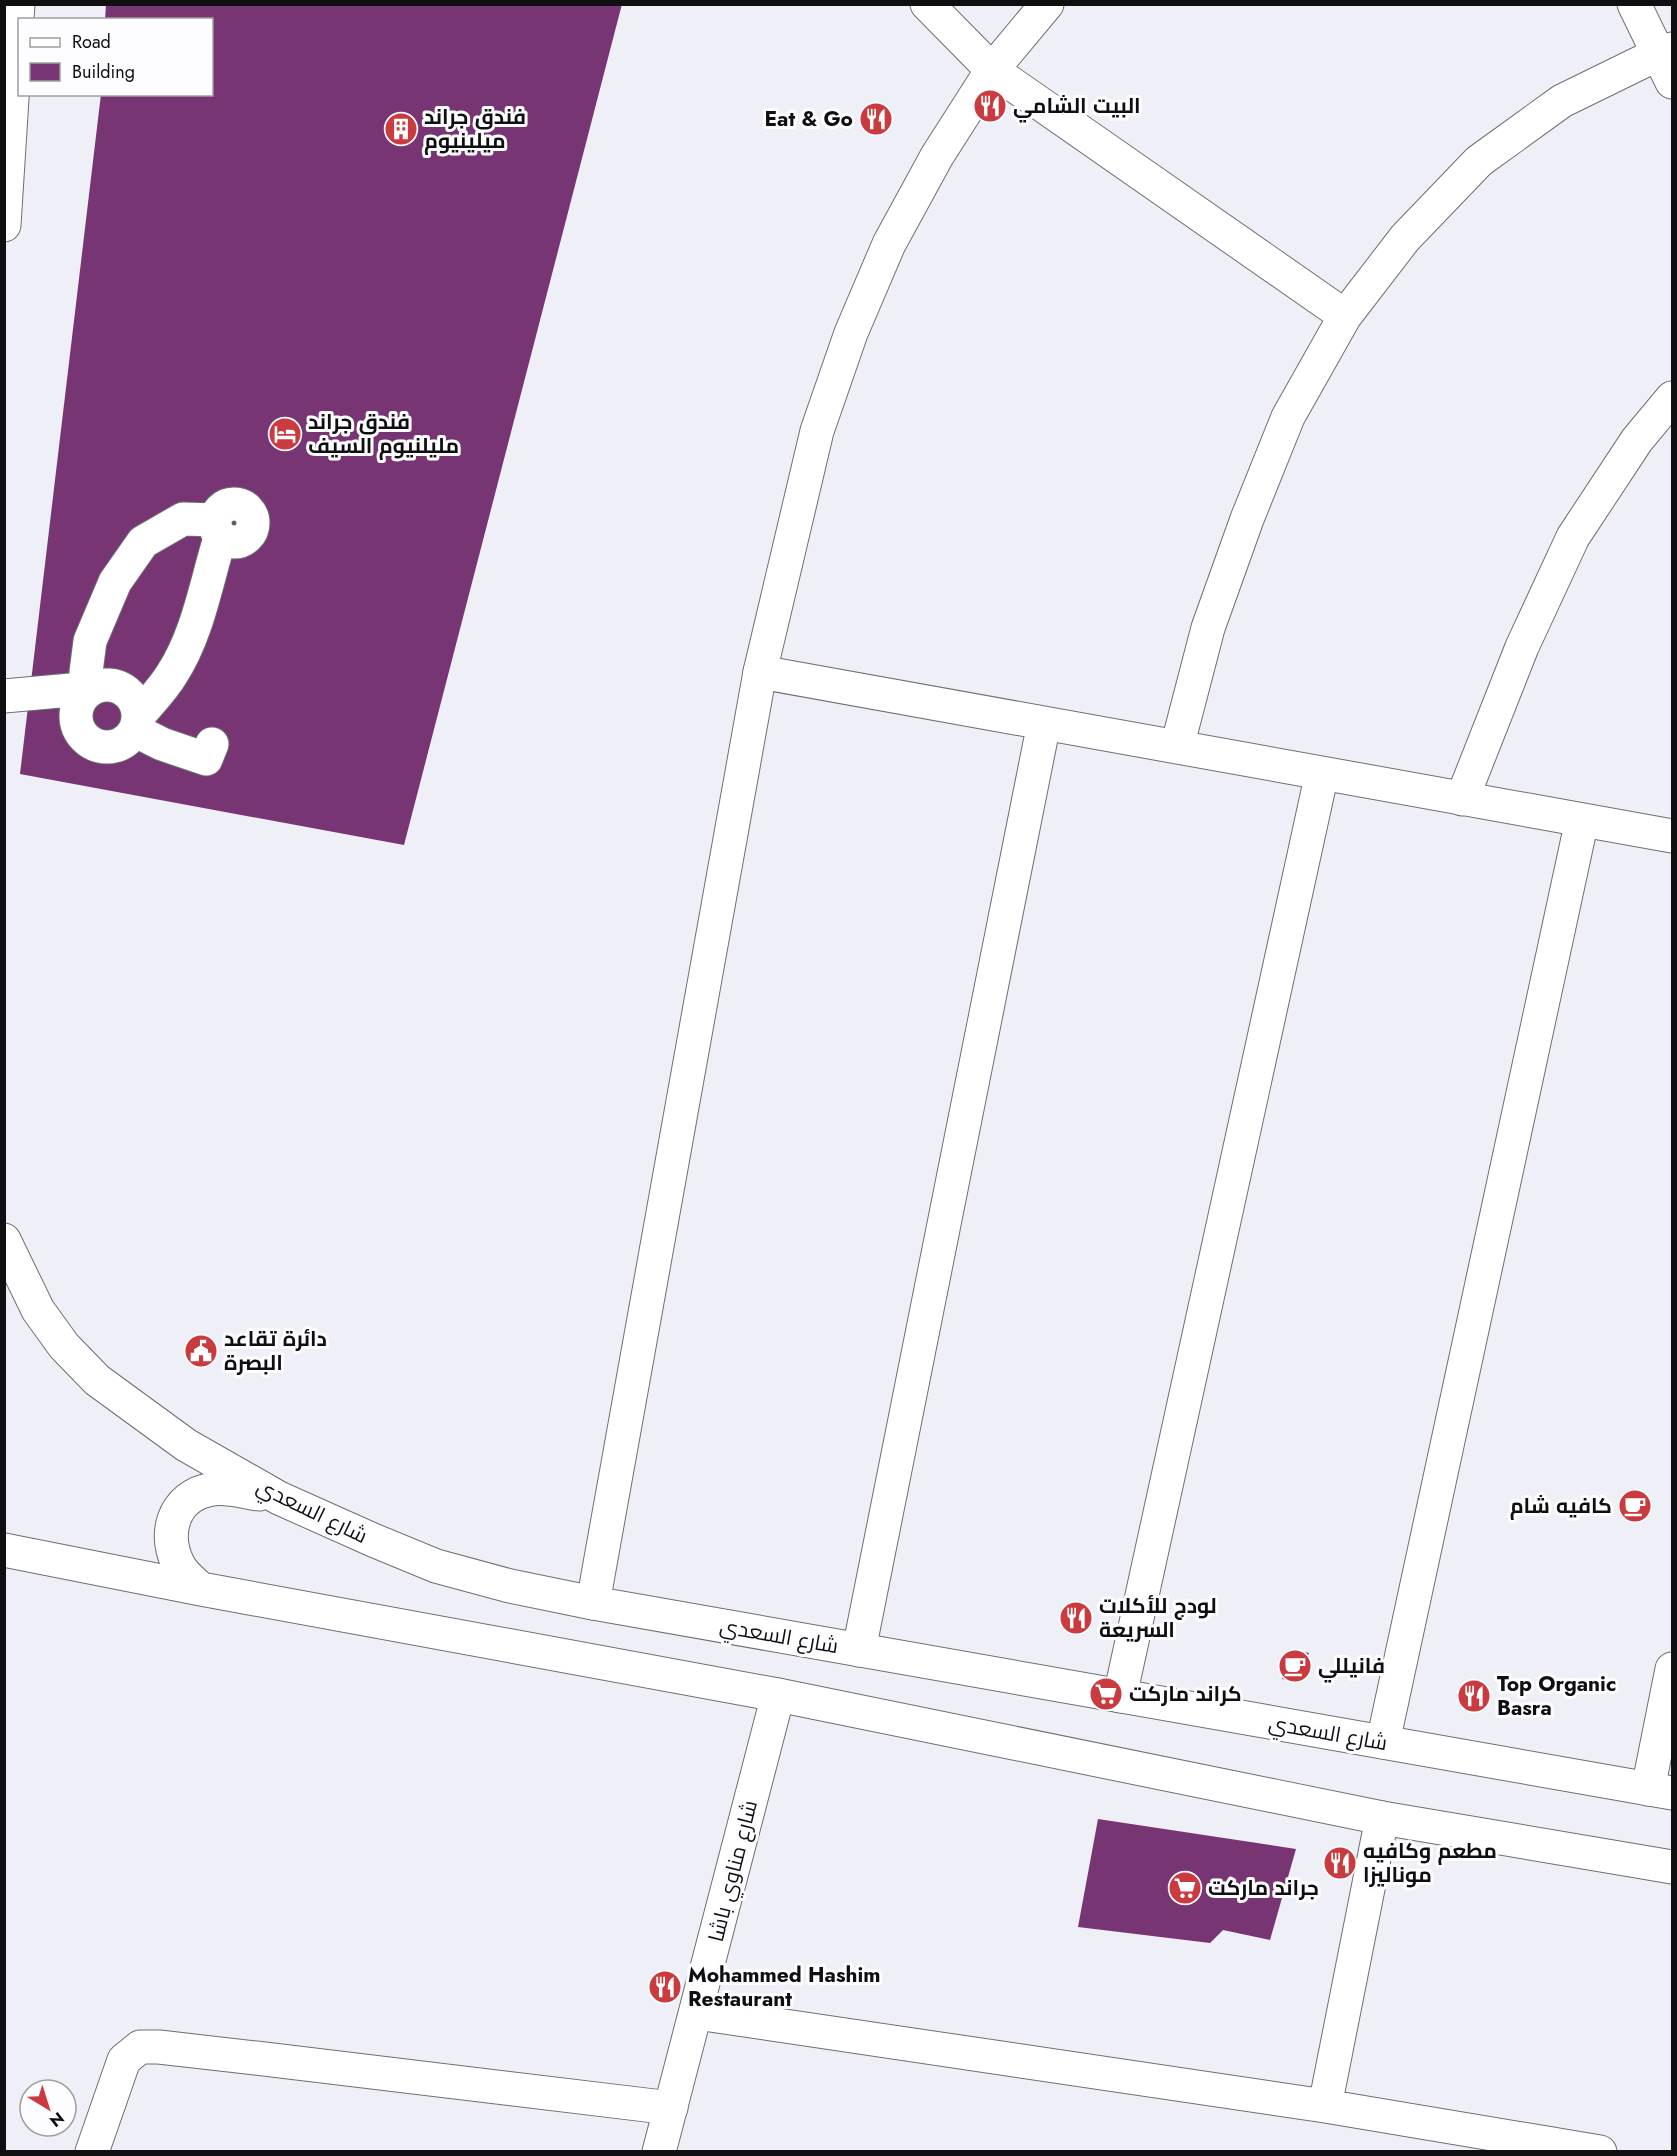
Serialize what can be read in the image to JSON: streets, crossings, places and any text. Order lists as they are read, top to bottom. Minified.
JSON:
{"streets":{"street":["شارع السعدي","شارع مناوي باشا"]},"places":{"restaurant":["البيت الشامي","Eat & Go","لودج للأكلات السريعة","Top Organic Basra","مطعم وكافيه موناليزا","Mohammed Hashim Restaurant"],"building":["فندق جراند ميلينيوم"],"hotel":["فندق جراند مليلنيوم السيف"],"public building":["دائرة تقاعد البصرة"],"cafe":["كافيه شام","فانيللي"],"supermarket":["كراند ماركت","جراند ماركت"]},"legend":["Road","Building"],"north":"bottom right"}
